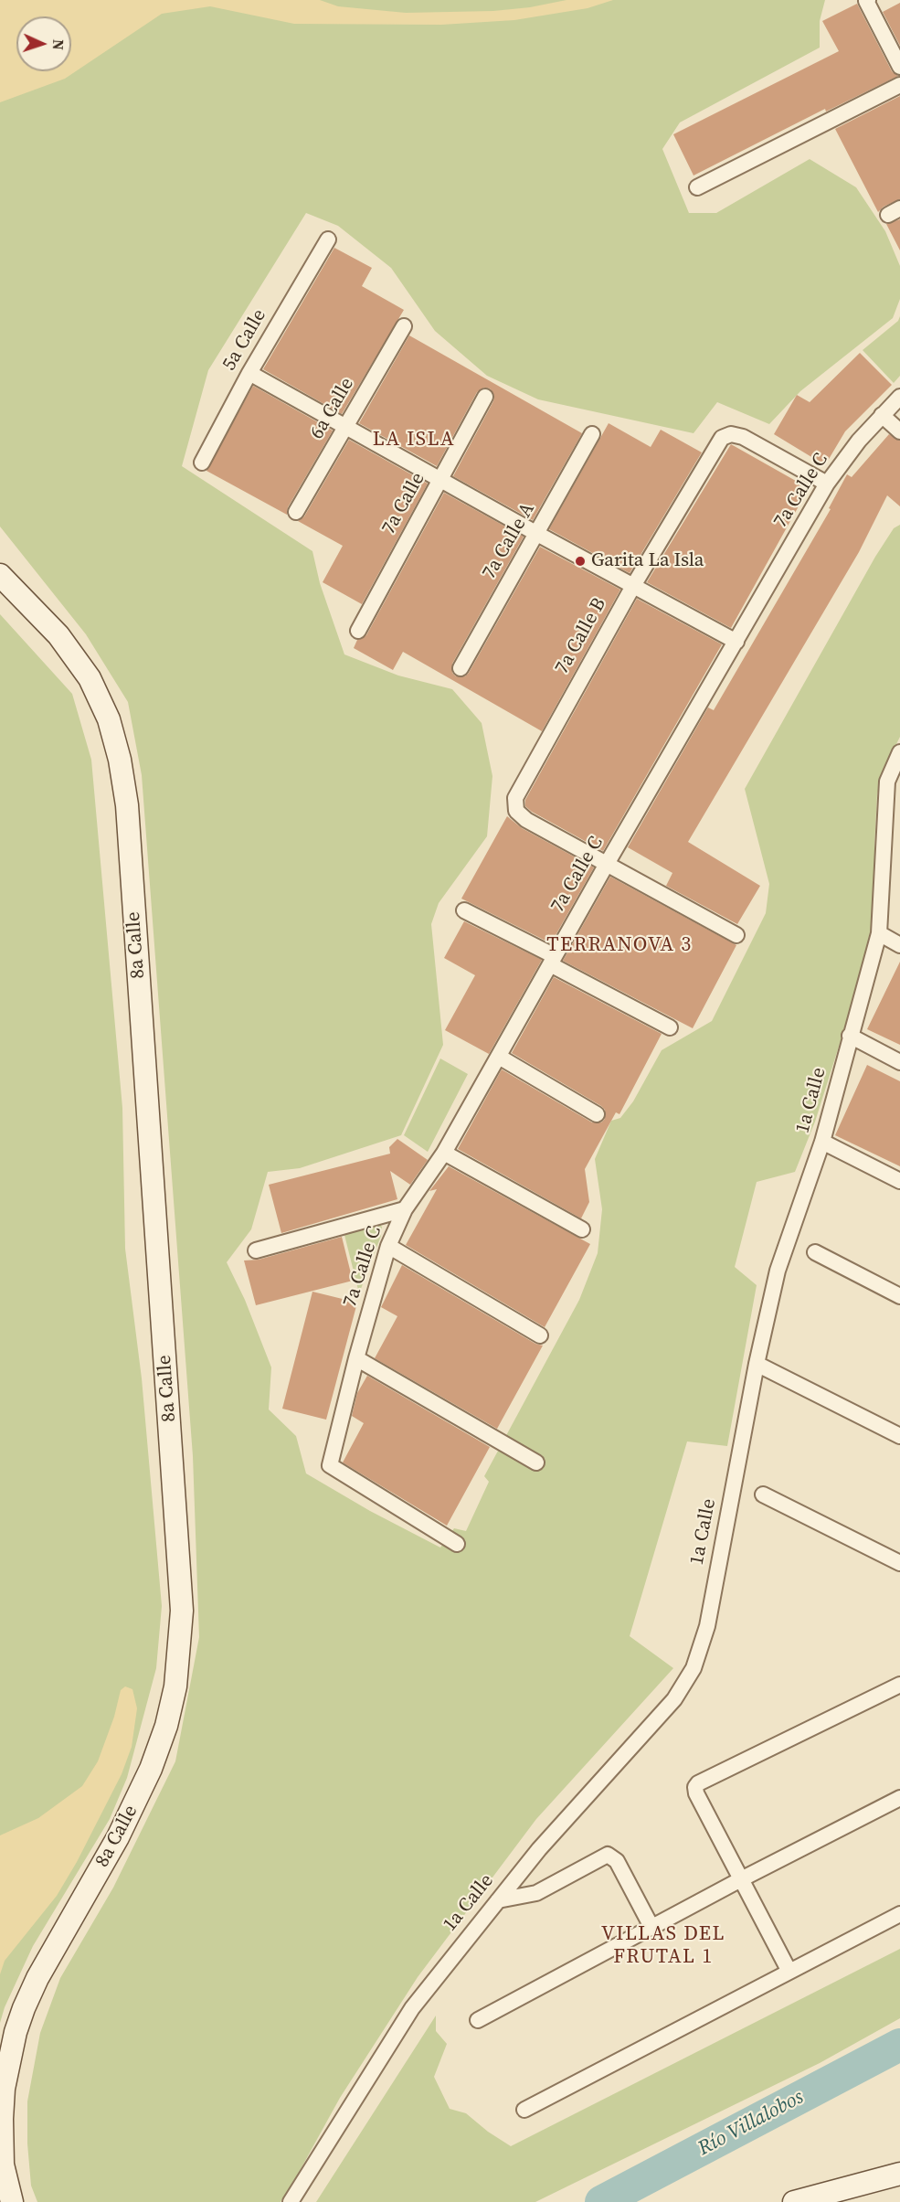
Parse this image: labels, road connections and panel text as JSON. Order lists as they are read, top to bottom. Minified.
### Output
{"streets":{"main road":["8a Calle"],"street":["5a Calle","6a Calle","7a Calle C","7a Calle","7a Calle A","7a Calle B","1a Calle"]},"crossings":[["7a Calle C","7a Calle B"]],"districts":["LA ISLA","TERRANOVA 3","VILLAS DEL FRUTAL 1"],"water":["Río Villalobos"],"places":["Garita La Isla"],"north":"right"}
